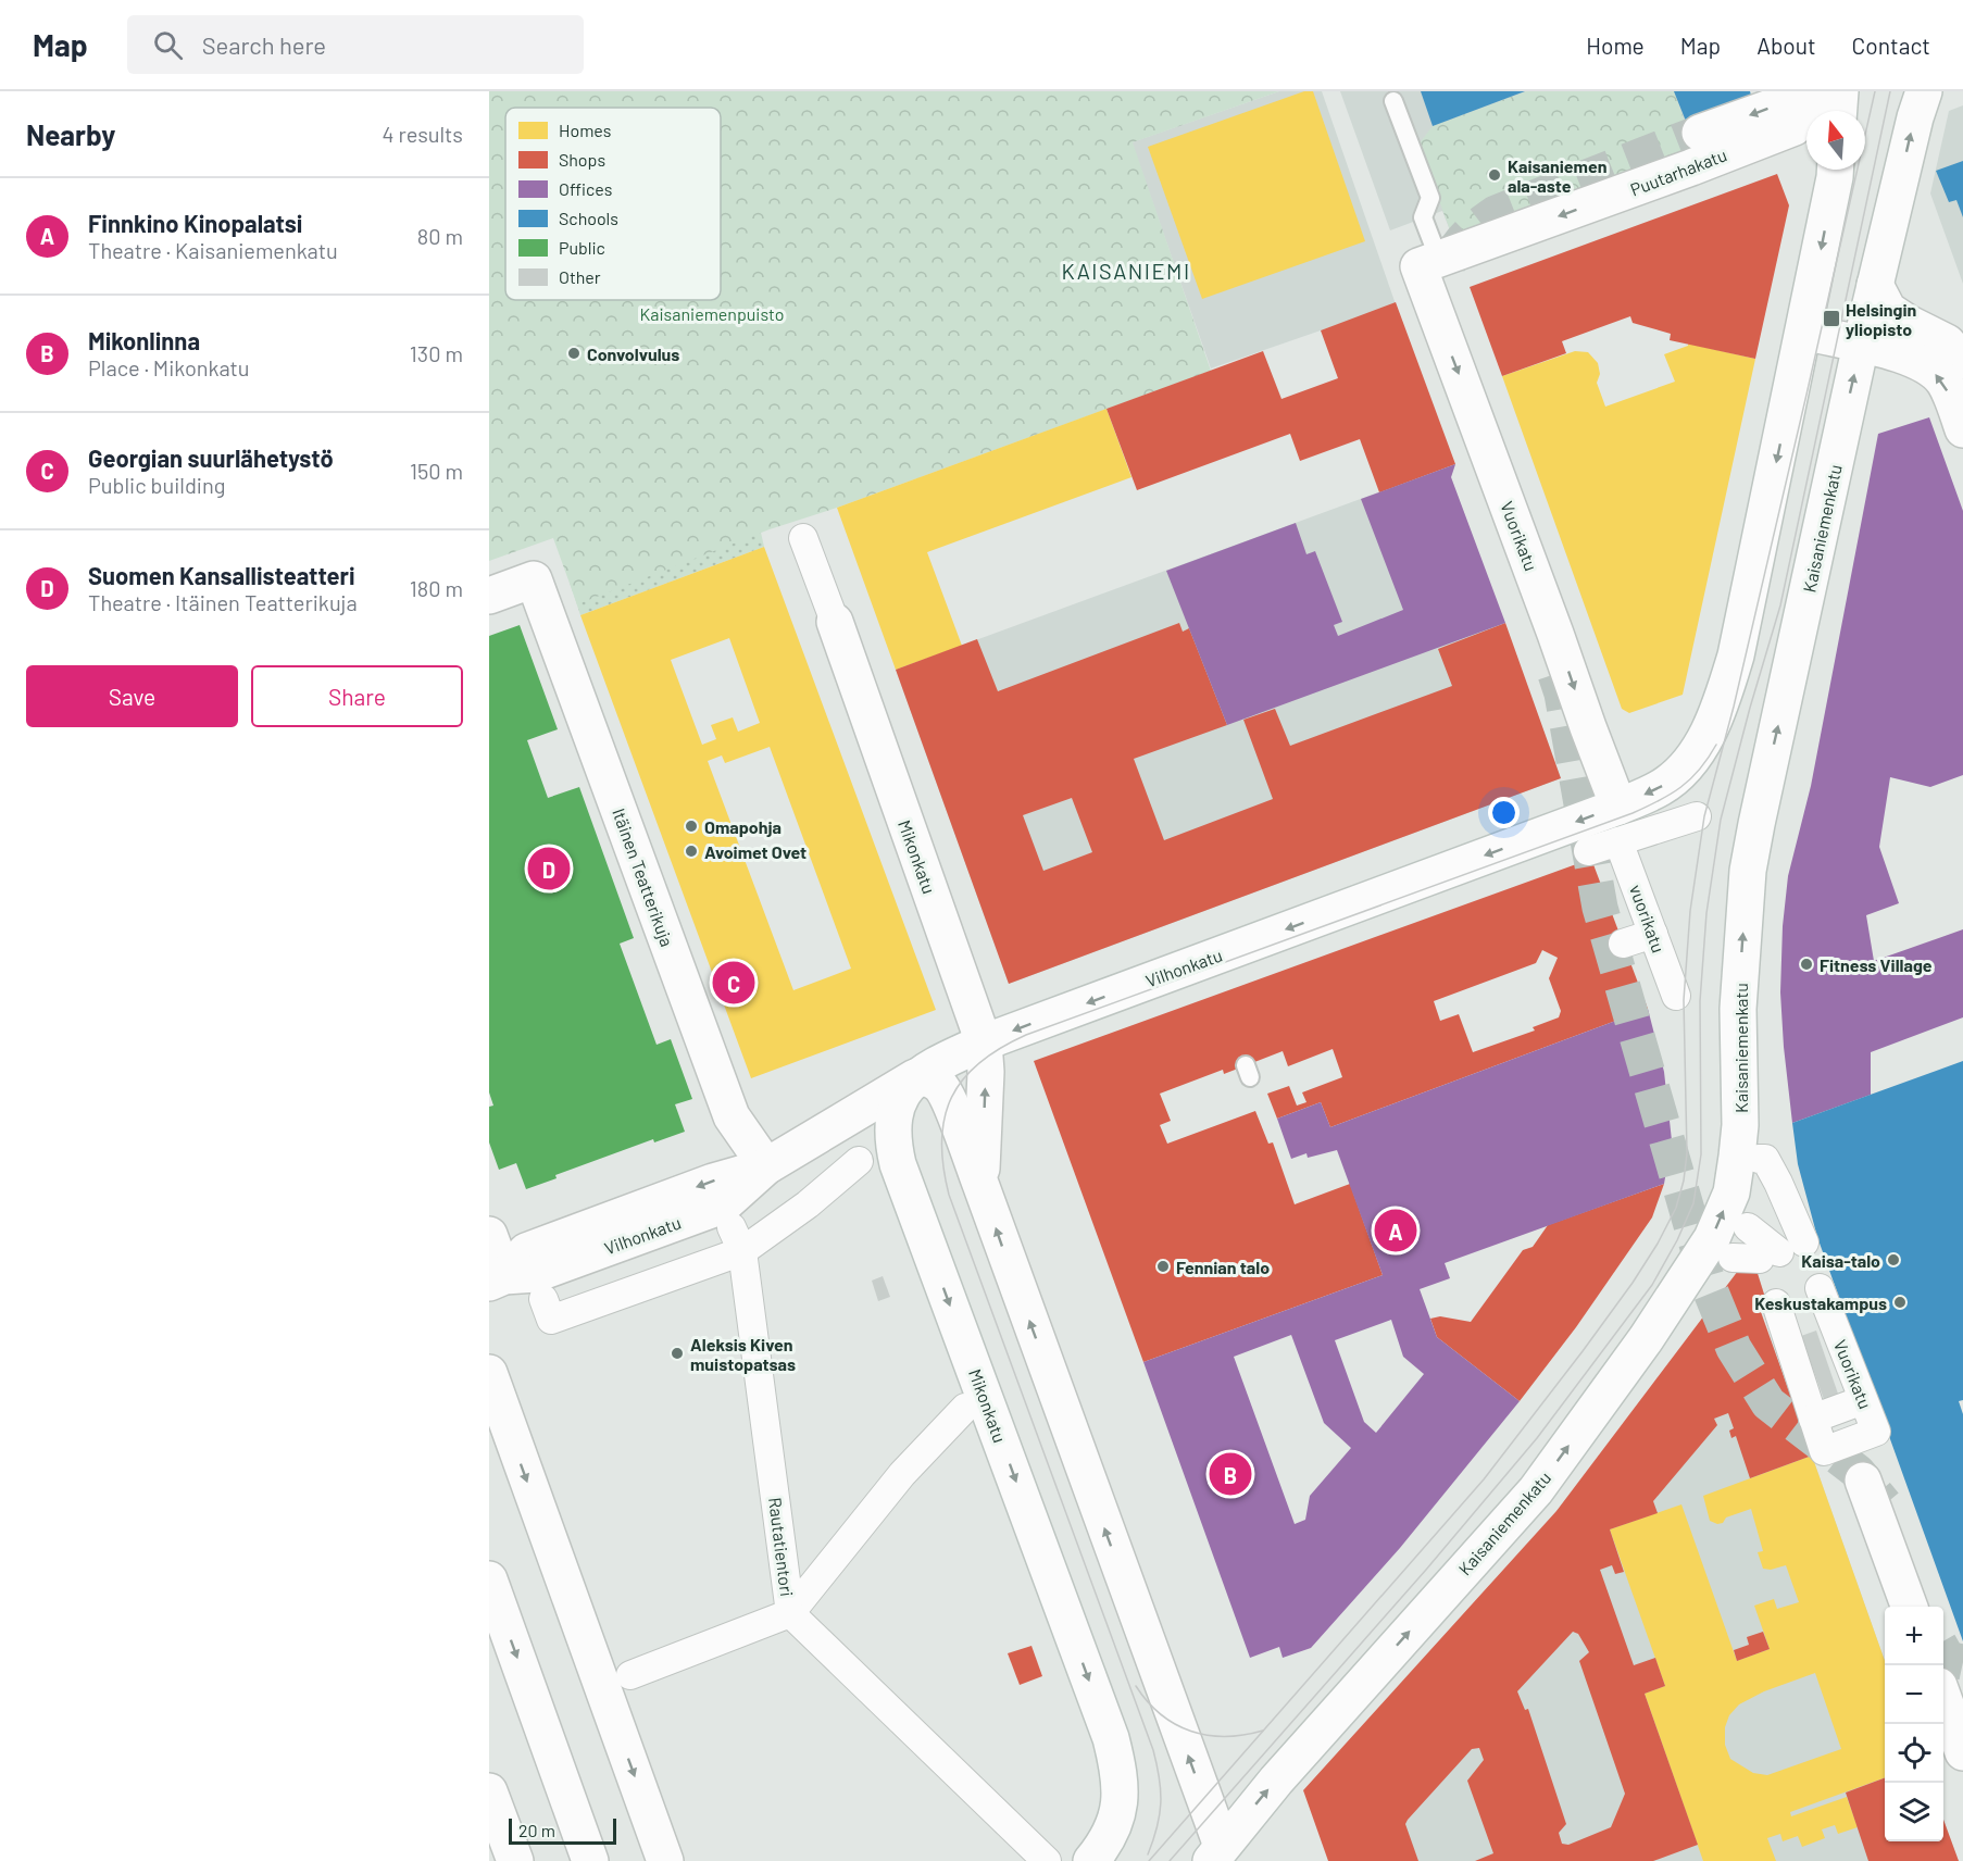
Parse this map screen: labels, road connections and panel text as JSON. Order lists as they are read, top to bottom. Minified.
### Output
{"streets":{"street":["Puutarhakatu","Kaisaniemenkatu","Vuorikatu","Mikonkatu","Itäinen Teatterikuja","vuorikatu","Vilhonkatu","Rautatientori"]},"crossings":[["Puutarhakatu","Vuorikatu"],["Kaisaniemenkatu","Mikonkatu"],["Vuorikatu","vuorikatu"],["Vuorikatu","Vilhonkatu"],["Mikonkatu","Vilhonkatu"],["Itäinen Teatterikuja","Vilhonkatu"],["vuorikatu","Vilhonkatu"]],"one_way":["Puutarhakatu","Vuorikatu"],"districts":["KAISANIEMI"],"parks":["Kaisaniemenpuisto"],"places":{"other":["Kaisaniemen ala-aste","Convolvulus","Omapohja","Avoimet Ovet","Fitness Village","Kaisa-talo","Fennian talo","Keskustakampus","Aleksis Kiven muistopatsas"],"transit":["Helsingin yliopisto"]},"legend":["Homes","Shops","Offices","Schools","Public","Other"],"scale_bar":"20 m","north":"top","page":{"header":"Map","search":"Search here","nav":["Home","Map","About","Contact"],"heading":["Nearby","4 results"],"list":[{"mark":"A","name":"Finnkino Kinopalatsi","note":"Theatre · Kaisaniemenkatu","value":"80 m"},{"mark":"B","name":"Mikonlinna","note":"Place · Mikonkatu","value":"130 m"},{"mark":"C","name":"Georgian suurlähetystö","note":"Public building","value":"150 m"},{"mark":"D","name":"Suomen Kansallisteatteri","note":"Theatre · Itäinen Teatterikuja","value":"180 m"}],"buttons":["Save","Share"],"pins":["D","C","A","B"],"map_buttons":["+","−"],"scale":"20 m"}}
